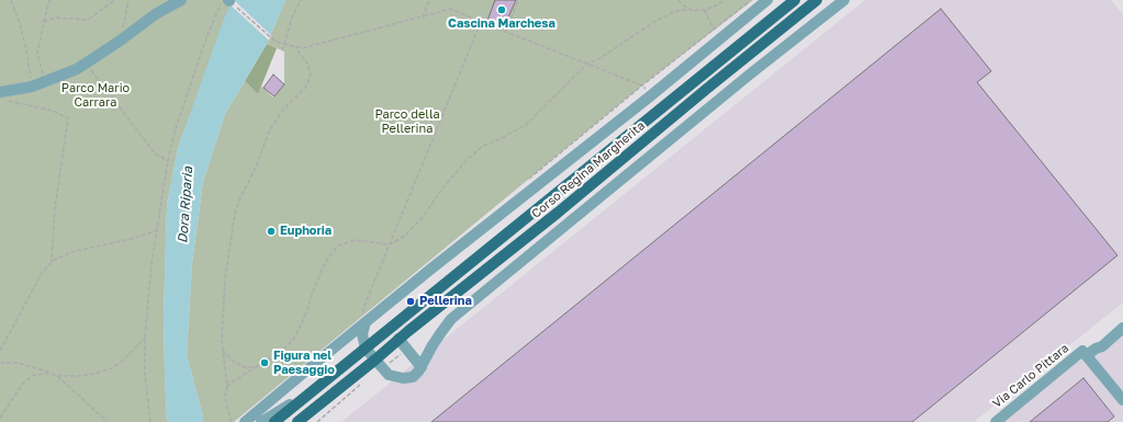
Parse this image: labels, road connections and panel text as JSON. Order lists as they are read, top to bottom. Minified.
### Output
{"streets":{"main road":["Corso Regina Margherita"],"street":["Via Carlo Pittara"]},"water":["Dora Riparia"],"parks":["Parco Mario Carrara","Parco della Pellerina"],"places":["Cascina Marchesa","Euphoria","Pellerina","Figura nel Paesaggio"]}
